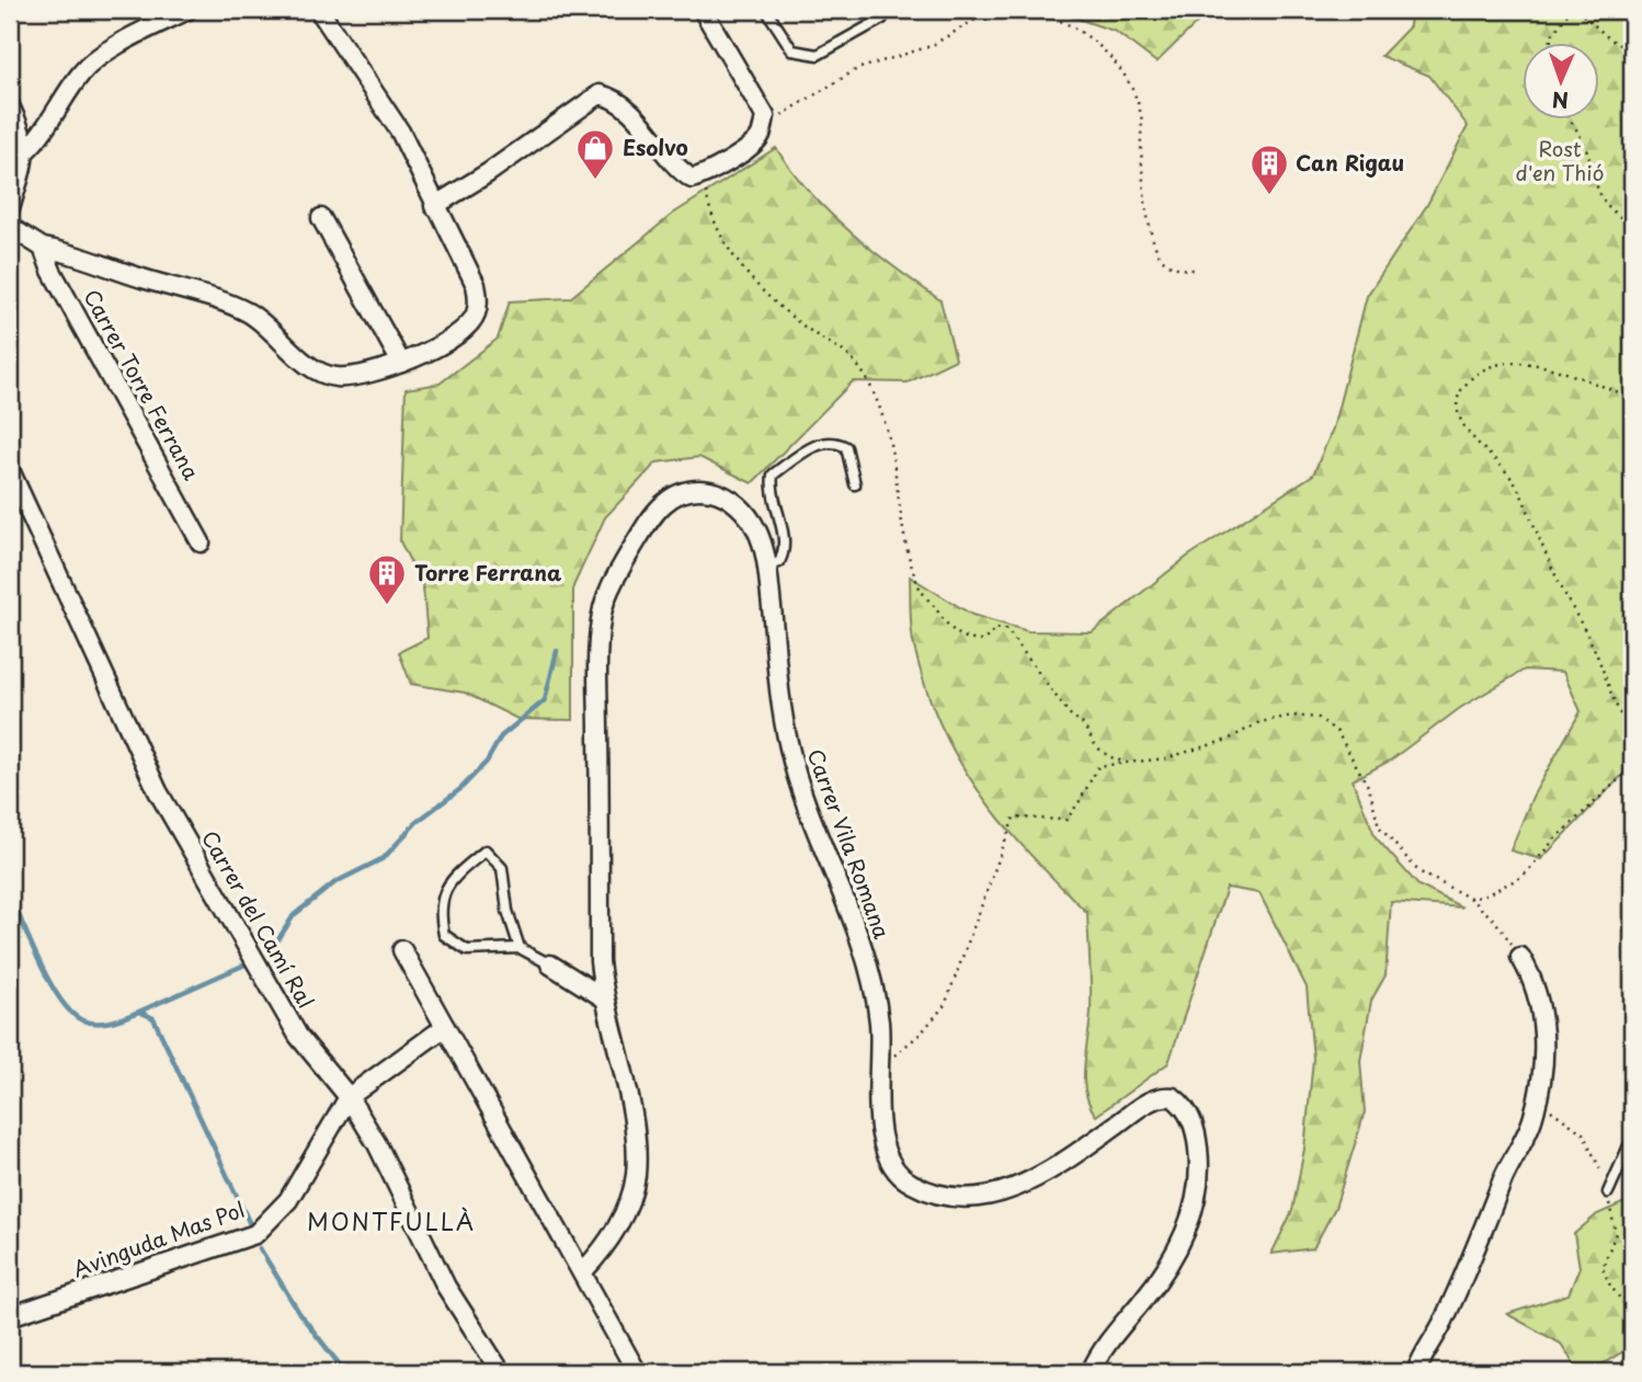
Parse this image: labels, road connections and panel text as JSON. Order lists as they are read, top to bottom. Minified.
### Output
{"streets":{"street":["Carrer Torre Ferrana","Carrer Vila Romana","Carrer del Camí Ral","Avinguda Mas Pol"]},"crossings":[["Carrer del Camí Ral","Avinguda Mas Pol"]],"districts":["MONTFULLÀ"],"parks":["Rost d'en Thió"],"places":{"shop":["Esolvo"],"building":["Can Rigau","Torre Ferrana"]},"north":"bottom"}
